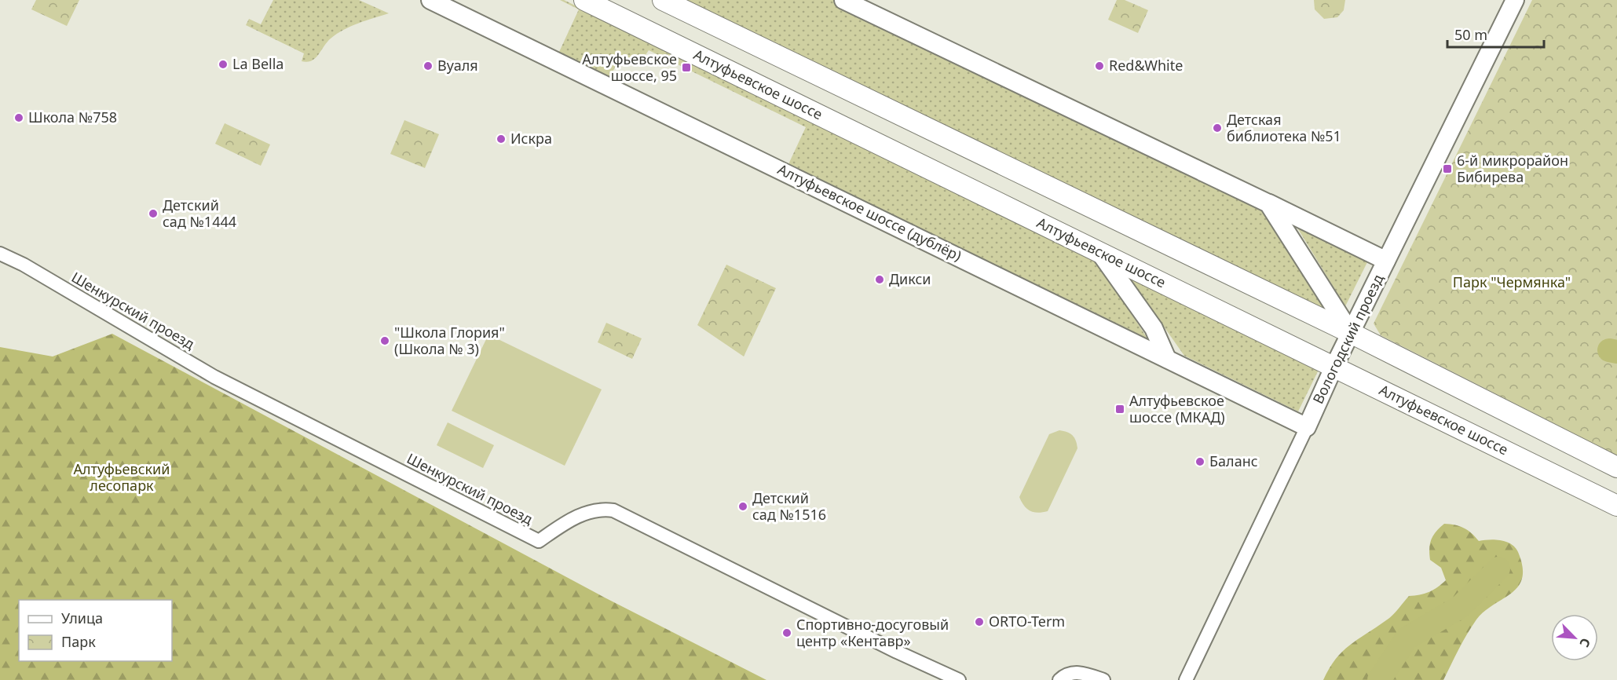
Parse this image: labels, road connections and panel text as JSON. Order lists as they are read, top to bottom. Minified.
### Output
{"streets":{"main road":["Алтуфьевское шоссе"],"street":["Алтуфьевское шоссе (дублёр)","Шенкурский проезд","Вологодский проезд"]},"crossings":[["Алтуфьевское шоссе","Вологодский проезд"],["Алтуфьевское шоссе (дублёр)","Вологодский проезд"]],"parks":["Парк \"Чермянка\"","Алтуфьевский лесопарк"],"places":{"other":["La Bella","Вуаля","Red&White","Школа №758","Детская библиотека №51","Искра","Детский сад №1444","Дикси","\"Школа Глория\" (Школа № 3)","Баланс","Детский сад №1516","ORTO-Term","Спортивно-досуговый центр «Кентавр»"],"transit":["Алтуфьевское шоссе, 95","6-й микрорайон Бибирева","Алтуфьевское шоссе (МКАД)"]},"legend":["Улица","Парк"],"scale_bar":"50 m","north":"bottom right"}
